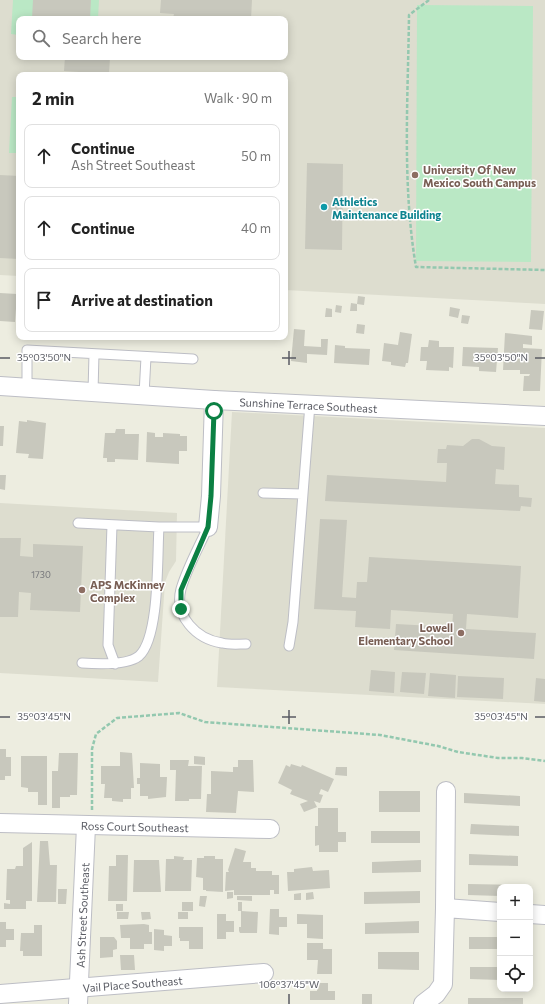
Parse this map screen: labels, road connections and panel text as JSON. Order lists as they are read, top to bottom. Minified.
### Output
{"streets":{"street":["Sunshine Terrace Southeast","Ross Court Southeast","Ash Street Southeast","Vail Place Southeast"]},"crossings":[["Ross Court Southeast","Ash Street Southeast"],["Ash Street Southeast","Vail Place Southeast"]],"places":["University Of New Mexico South Campus","Athletics Maintenance Building","APS McKinney Complex","Lowell Elementary School"],"house_numbers":["1730"],"page":{"search":"Search here","heading":["2 min","Walk · 90 m"],"list":[["Continue","Ash Street Southeast","50 m"],["Continue","40 m"],"Arrive at destination"],"map_buttons":["+","−"]},"coordinates":["35°03'50\"N","35°03'45\"N","106°37'45\"W"]}
